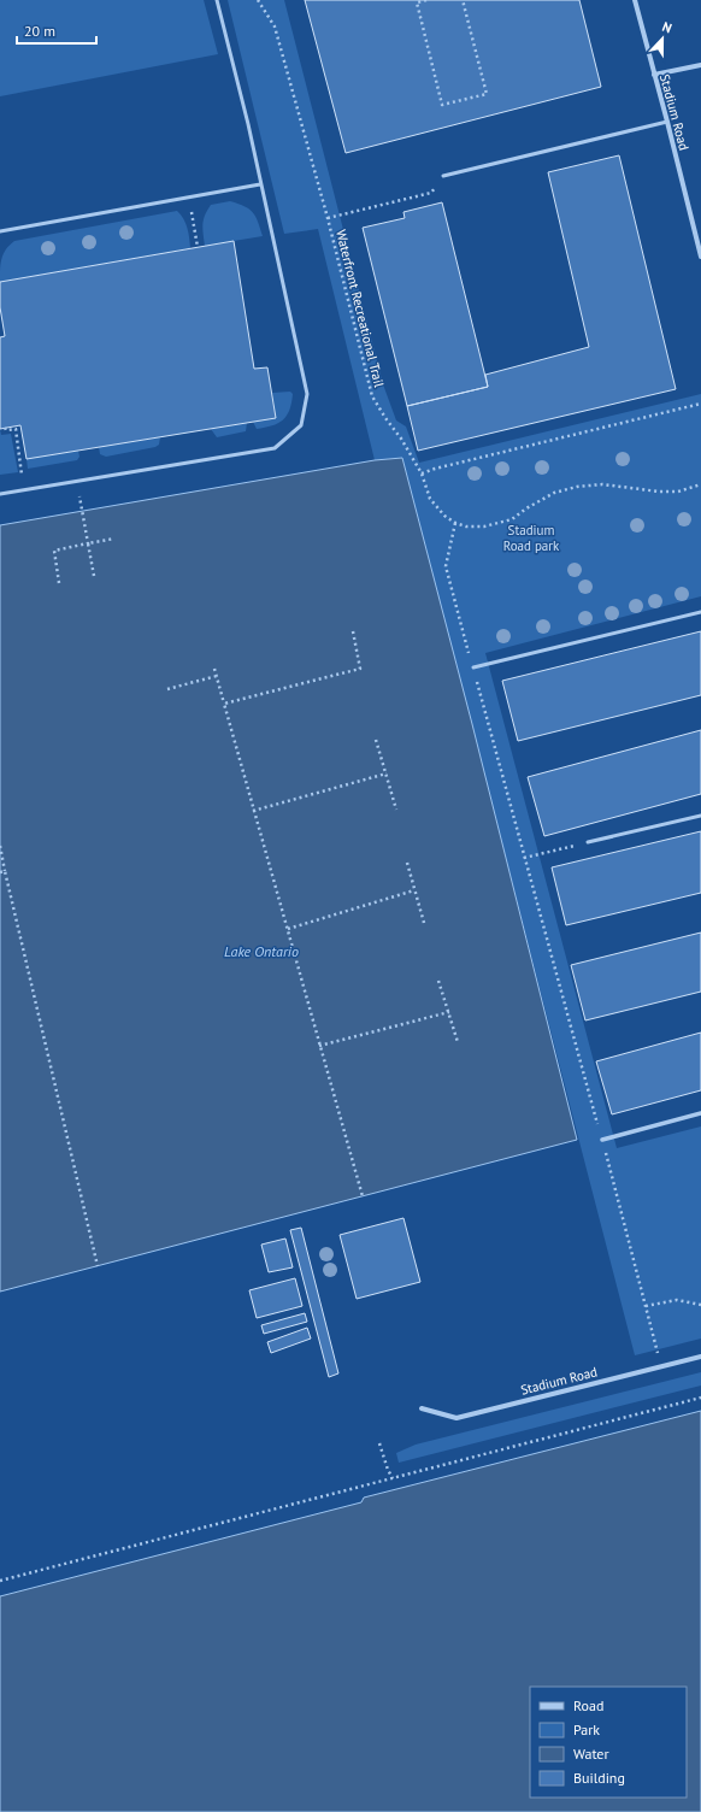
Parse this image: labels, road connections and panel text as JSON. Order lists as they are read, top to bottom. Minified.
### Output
{"streets":{"street":["Stadium Road"],"path":["Waterfront Recreational Trail"]},"water":["Lake Ontario"],"parks":["Stadium Road park"],"legend":["Road","Park","Water","Building"],"scale_bar":"20 m","north":"top"}
